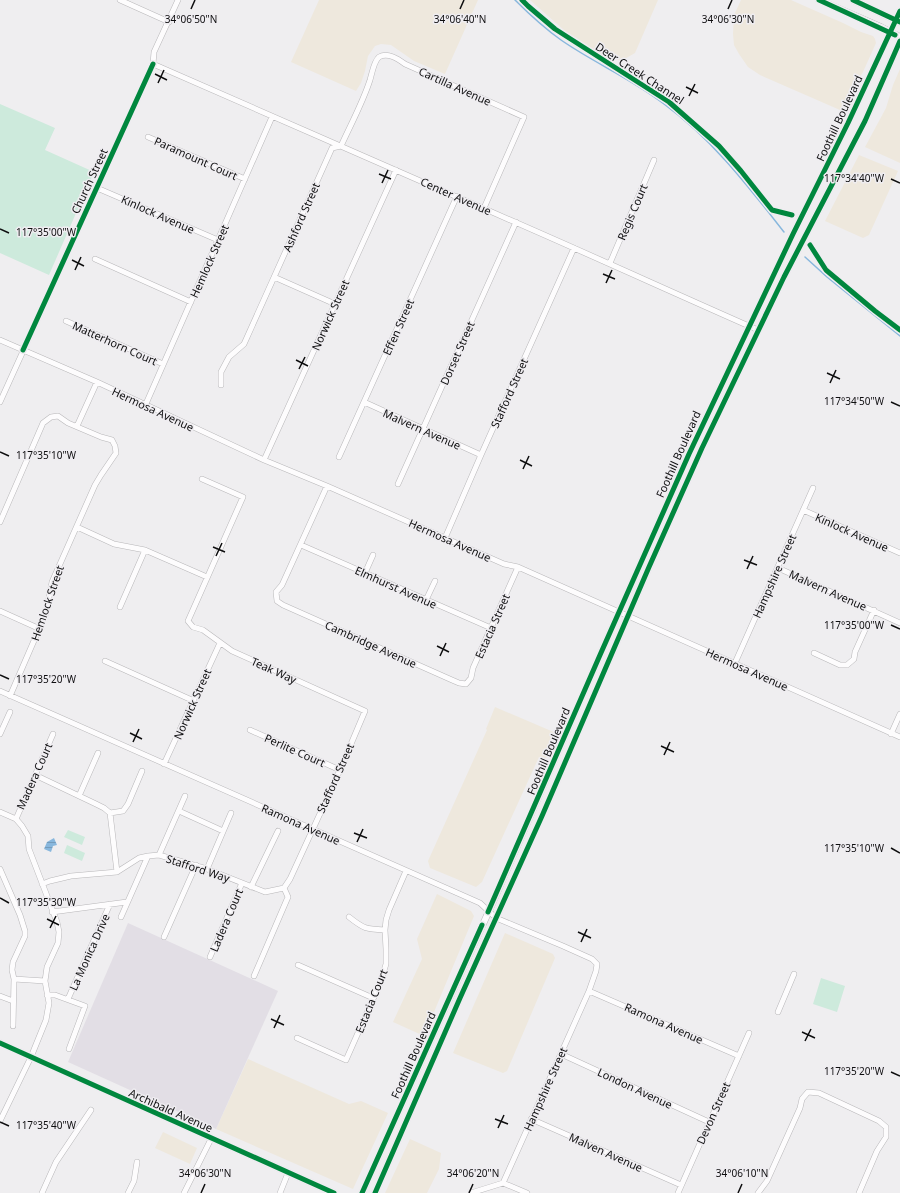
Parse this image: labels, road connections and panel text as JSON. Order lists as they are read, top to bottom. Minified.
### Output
{"streets":{"main road":["Foothill Boulevard","Archibald Avenue"],"street":["Cartilla Avenue","Paramount Court","Church Street","Center Avenue","Regis Court","Kinlock Avenue","Ashford Street","Hemlock Street","Norwick Street","Effen Street","Matterhorn Court","Dorset Street","Stafford Street","Hermosa Avenue","Malvern Avenue","Hampshire Street","Elmhurst Avenue","Estacia Street","Cambridge Avenue","Teak Way","Perlite Court","Madera Court","Ramona Avenue","Stafford Way","Ladera Court","La Monica Drive","Estacia Court","London Avenue","Devon Street","Malven Avenue"],"cycle path":["Deer Creek Channel"]},"crossings":[["Cartilla Avenue","Center Avenue"],["Cartilla Avenue","Ashford Street"],["Foothill Boulevard","Center Avenue"],["Foothill Boulevard","Hermosa Avenue"],["Foothill Boulevard","Ramona Avenue"],["Paramount Court","Hemlock Street"],["Church Street","Center Avenue"],["Church Street","Kinlock Avenue"],["Church Street","Hermosa Avenue"],["Center Avenue","Regis Court"],["Center Avenue","Ashford Street"],["Center Avenue","Hemlock Street"],["Center Avenue","Norwick Street"],["Center Avenue","Effen Street"],["Center Avenue","Dorset Street"],["Center Avenue","Stafford Street"],["Kinlock Avenue","Hemlock Street"],["Kinlock Avenue","Hampshire Street"],["Hemlock Street","Matterhorn Court"],["Hemlock Street","Hermosa Avenue"],["Hemlock Street","Ramona Avenue"],["Norwick Street","Hermosa Avenue"],["Norwick Street","Teak Way"],["Norwick Street","Ramona Avenue"],["Effen Street","Malvern Avenue"],["Dorset Street","Malvern Avenue"],["Stafford Street","Hermosa Avenue"],["Stafford Street","Malvern Avenue"],["Stafford Street","Teak Way"],["Stafford Street","Perlite Court"],["Stafford Street","Ramona Avenue"],["Stafford Street","Stafford Way"],["Hermosa Avenue","Hampshire Street"],["Hermosa Avenue","Estacia Street"],["Malvern Avenue","Hampshire Street"],["Hampshire Street","Ramona Avenue"],["Hampshire Street","London Avenue"],["Hampshire Street","Malven Avenue"],["Elmhurst Avenue","Estacia Street"],["Elmhurst Avenue","Cambridge Avenue"],["Estacia Street","Cambridge Avenue"],["Ramona Avenue","Estacia Court"],["Ramona Avenue","Devon Street"],["Stafford Way","Ladera Court"],["London Avenue","Devon Street"],["Devon Street","Malven Avenue"]],"coordinates":["34°06'50\"N","34°06'40\"N","34°06'30\"N","117°34'40\"W","117°35'00\"W","117°34'50\"W","117°35'10\"W","117°35'20\"W","117°35'30\"W","117°35'40\"W","34°06'20\"N","34°06'10\"N"]}
